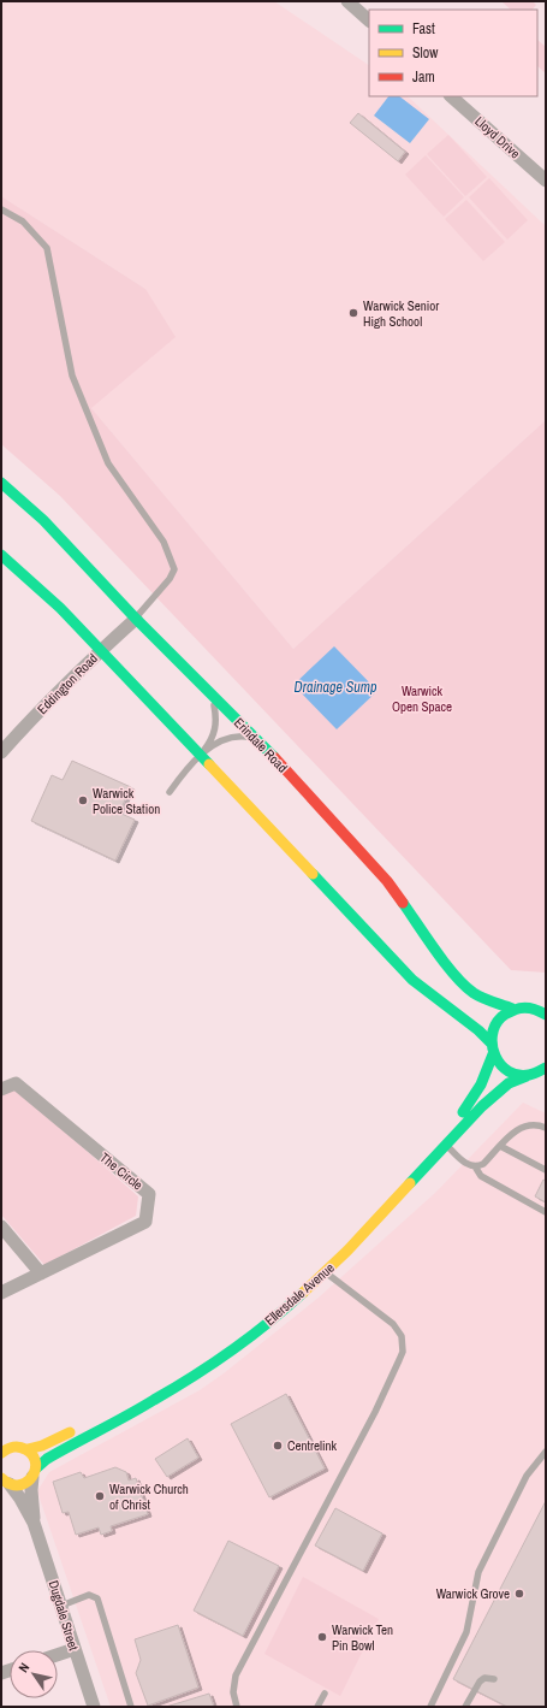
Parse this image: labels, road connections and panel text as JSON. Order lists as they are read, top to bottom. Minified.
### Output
{"streets":{"main road":["Erindale Road","Ellersdale Avenue"],"street":["Lloyd Drive","Eddington Road","The Circle","Dugdale Street"]},"crossings":[["Eddington Road","Erindale Road"],["Ellersdale Avenue","Dugdale Street"]],"water":["Drainage Sump"],"parks":["Warwick Open Space"],"places":["Warwick Senior High School","Warwick Police Station","Centrelink","Warwick Church of Christ","Warwick Grove","Warwick Ten Pin Bowl"],"legend":["Fast","Slow","Jam"],"north":"top left"}
